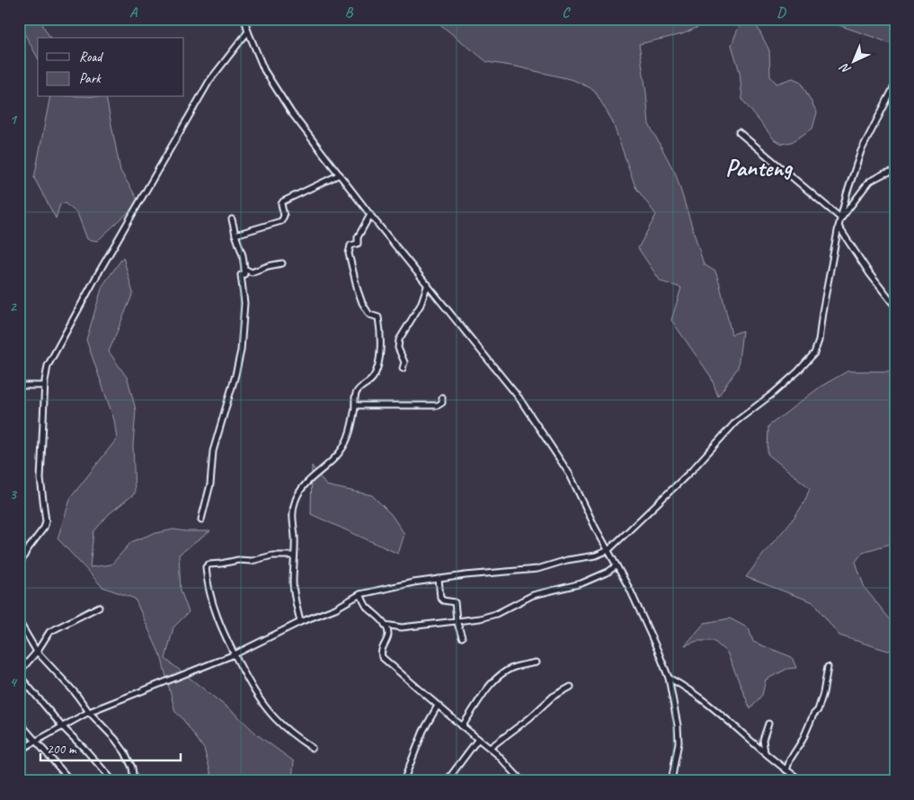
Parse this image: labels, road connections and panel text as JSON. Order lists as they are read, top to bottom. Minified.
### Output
{"districts":["Panteng"],"legend":["Road","Park"],"scale_bar":"200 m","north":"bottom left","grid":{"columns":["A","B","C","D"],"rows":["1","2","3","4"]}}
